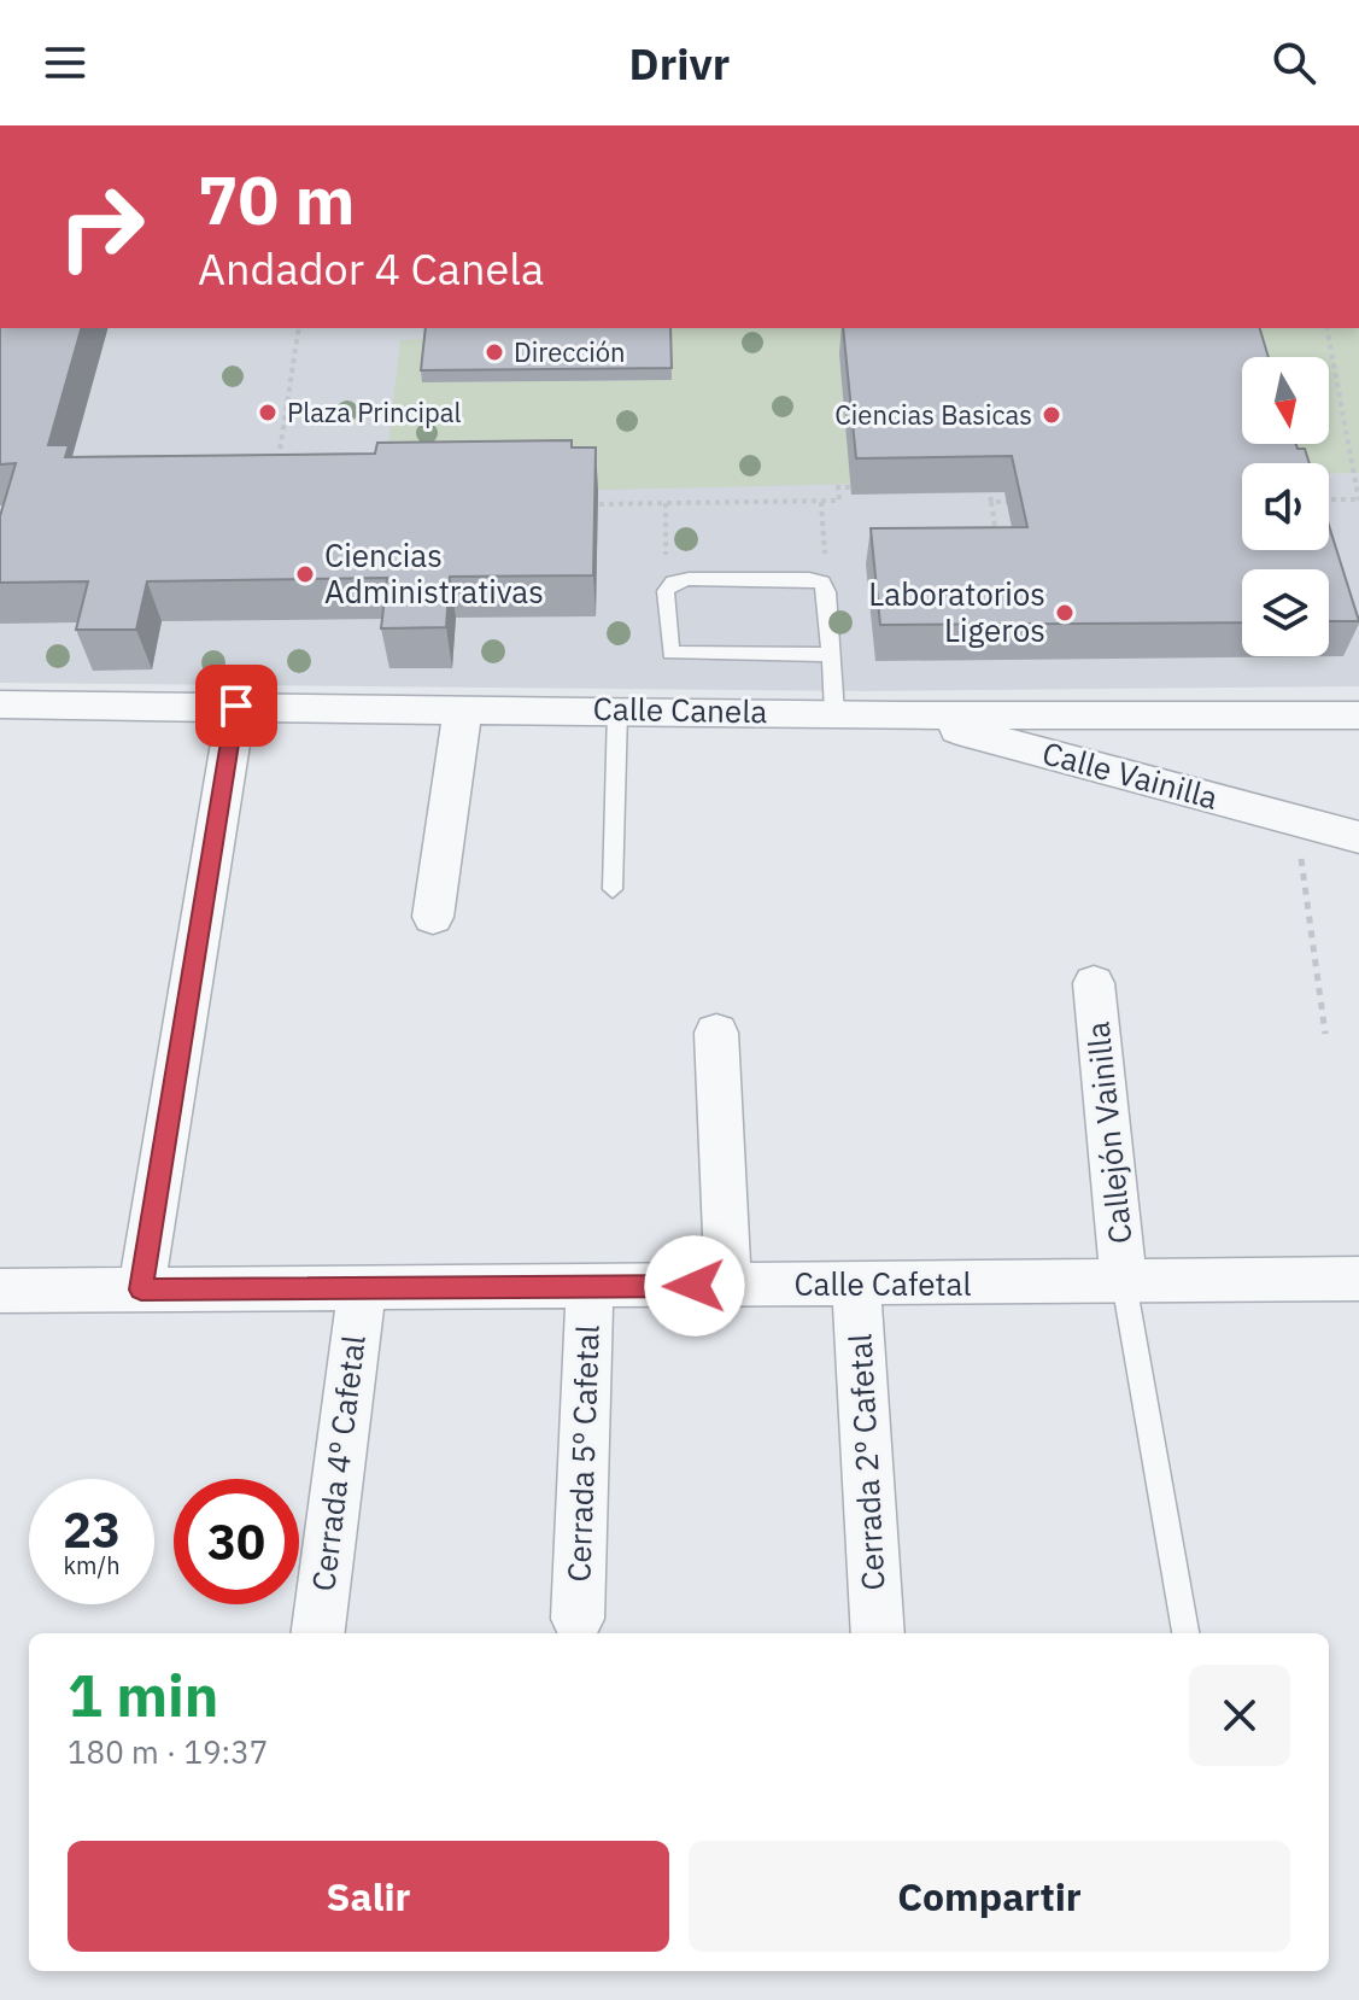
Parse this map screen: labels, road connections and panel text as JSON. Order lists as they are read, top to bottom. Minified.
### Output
{"streets":{"street":["Calle Canela","Calle Vainilla","Callejón Vainilla","Calle Cafetal","Cerrada 5º Cafetal","Cerrada 2º Cafetal","Cerrada 4º Cafetal"]},"crossings":[["Calle Canela","Calle Vainilla"],["Callejón Vainilla","Calle Cafetal"],["Calle Cafetal","Cerrada 5º Cafetal"],["Calle Cafetal","Cerrada 2º Cafetal"],["Calle Cafetal","Cerrada 4º Cafetal"]],"places":["Dirección","Plaza Principal","Ciencias Basicas","Ciencias Administrativas","Laboratorios Ligeros"],"north":"bottom","page":{"header":"Drivr","turn":["70 m","Andador 4 Canela"],"speed":"23 km/h","limit":"30","heading":["1 min","180 m · 19:37"],"buttons":["Salir","Compartir"]}}
